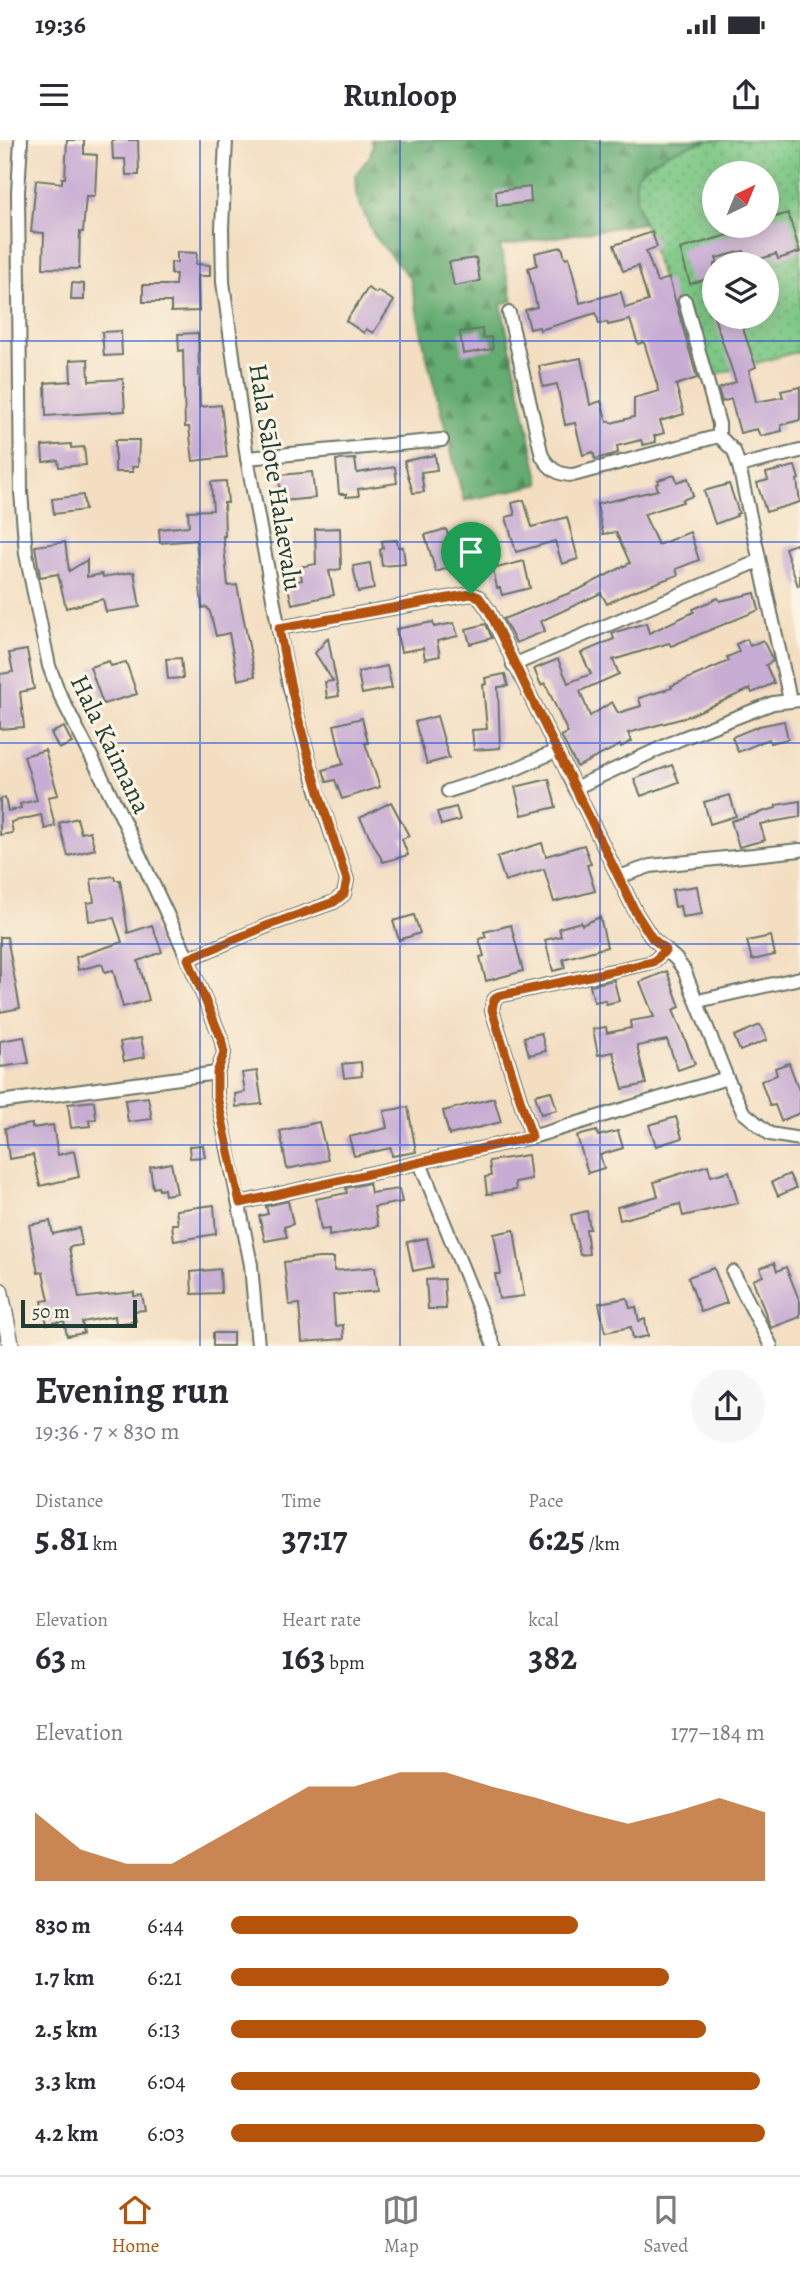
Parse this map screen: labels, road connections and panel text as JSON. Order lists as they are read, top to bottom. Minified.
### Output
{"streets":{"street":["Hala Sālote Halaevalu","Hala Kaimana"]},"crossings":[["Hala Sālote Halaevalu","Hala Kaimana"]],"scale_bar":"50 m","north":"top right","page":{"status":"19:36","header":"Runloop","scale":"50 m","heading":["Evening run","19:36 · 7 × 830 m"],"stats":[["Distance","5.81 km"],["Time","37:17"],["Pace","6:25 /km"],["Elevation","63 m"],["Heart rate","163 bpm"],["kcal","382"]],"chart":["Elevation","177–184 m"],"list":[{"name":"830 m","note":"6:44"},{"name":"1.7 km","note":"6:21"},{"name":"2.5 km","note":"6:13"},{"name":"3.3 km","note":"6:04"},{"name":"4.2 km","note":"6:03"}],"tabs":["Home","Map","Saved"]}}
